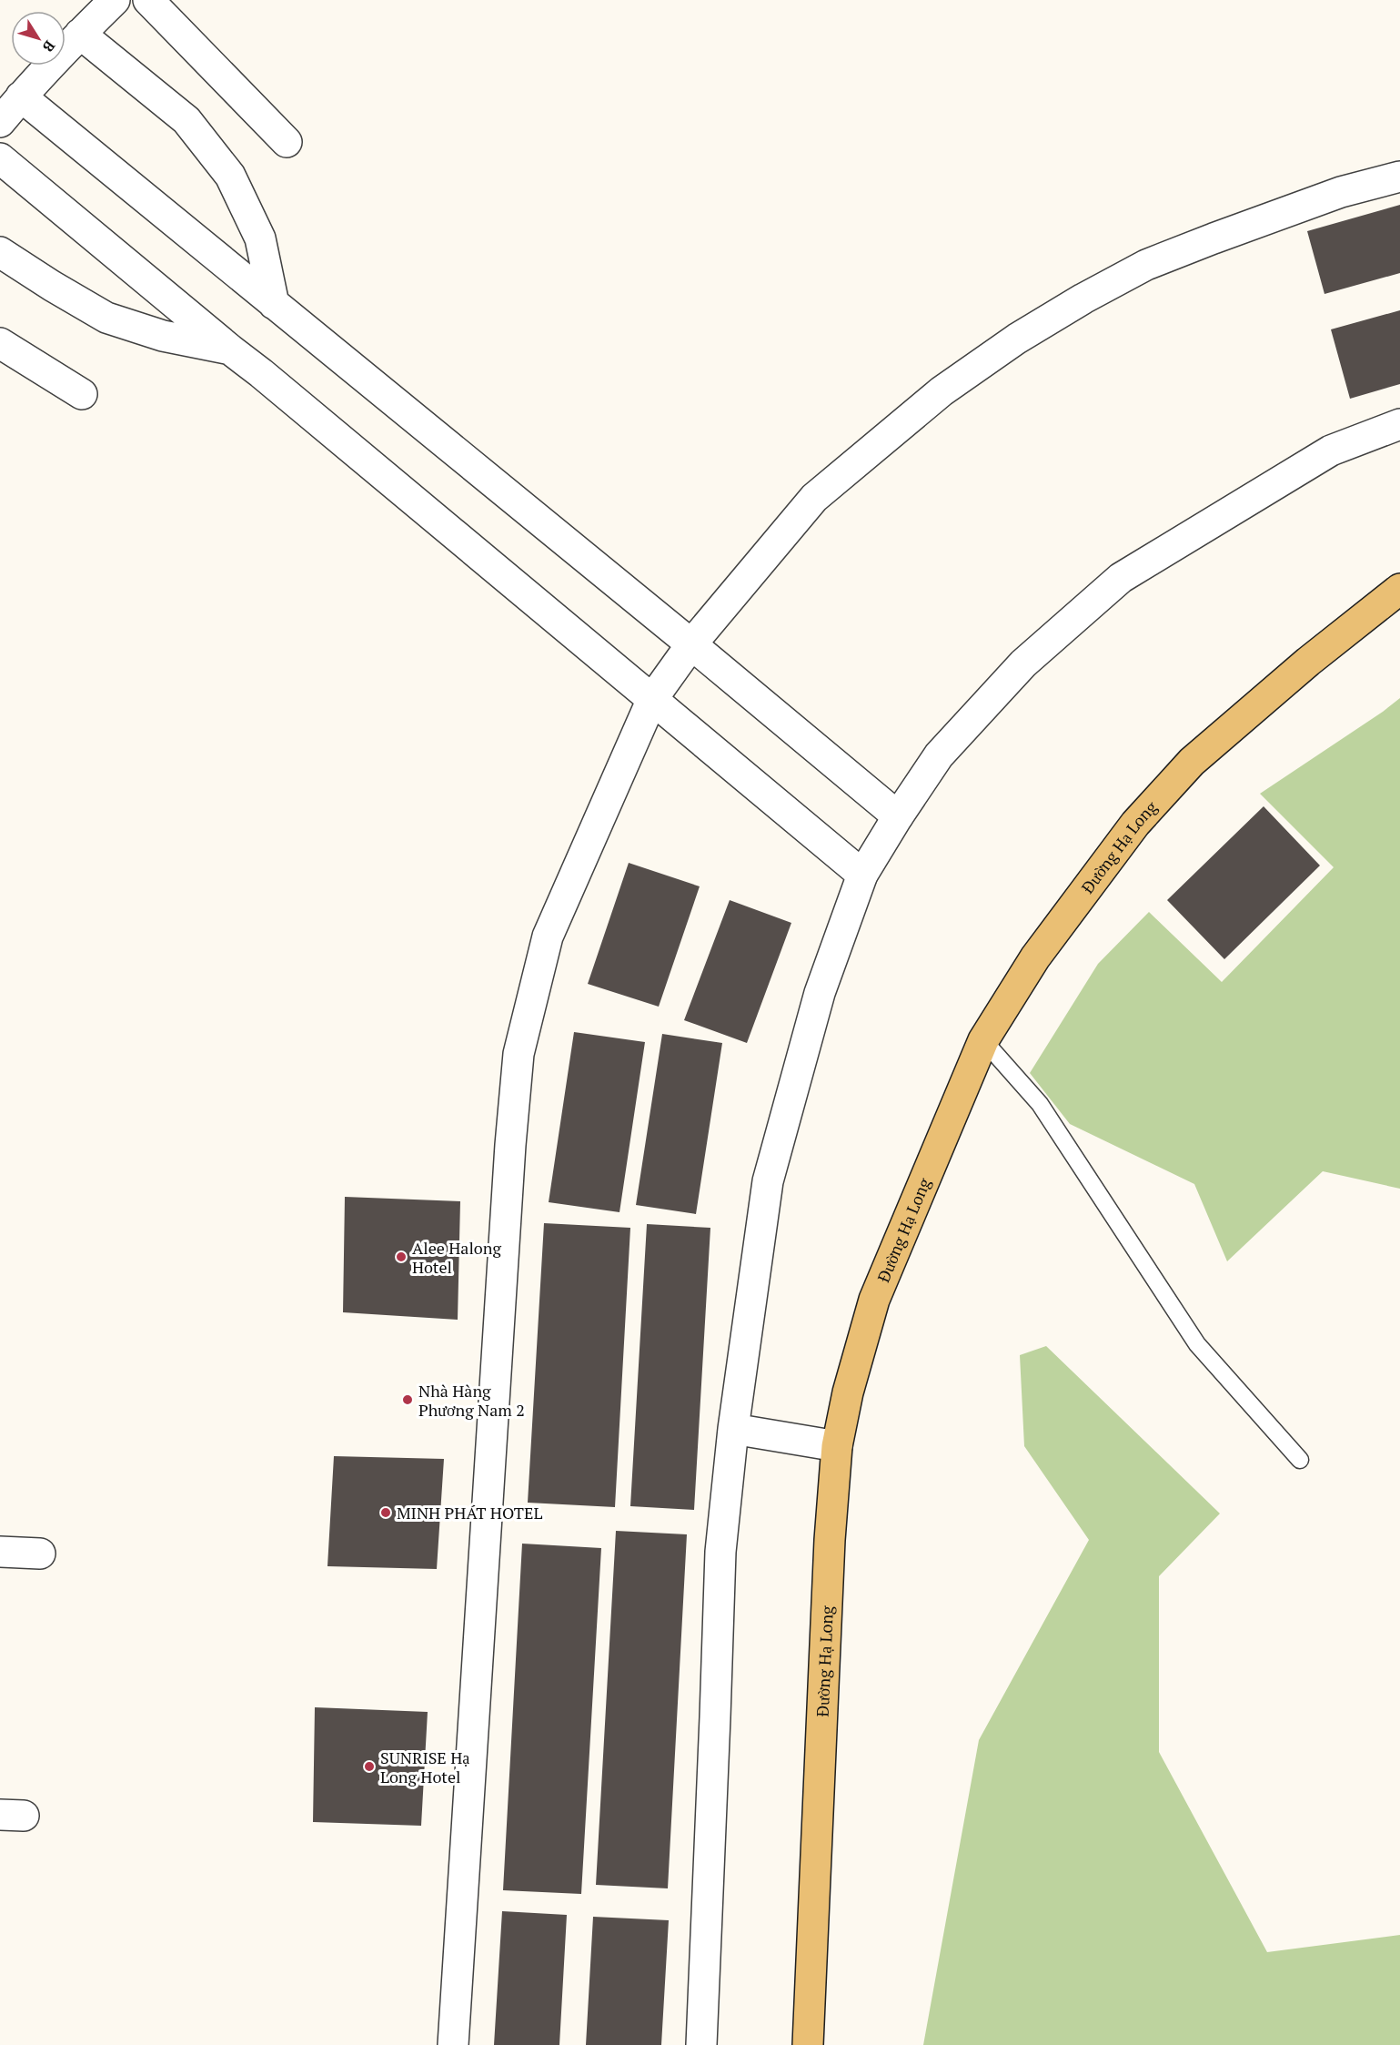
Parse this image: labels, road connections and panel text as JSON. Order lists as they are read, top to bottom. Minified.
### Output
{"streets":{"main road":["Đường Hạ Long"]},"places":["Alee Halong Hotel","Nhà Hàng Phương Nam 2","MINH PHÁT HOTEL","SUNRISE Hạ Long Hotel"],"north":"bottom right"}
